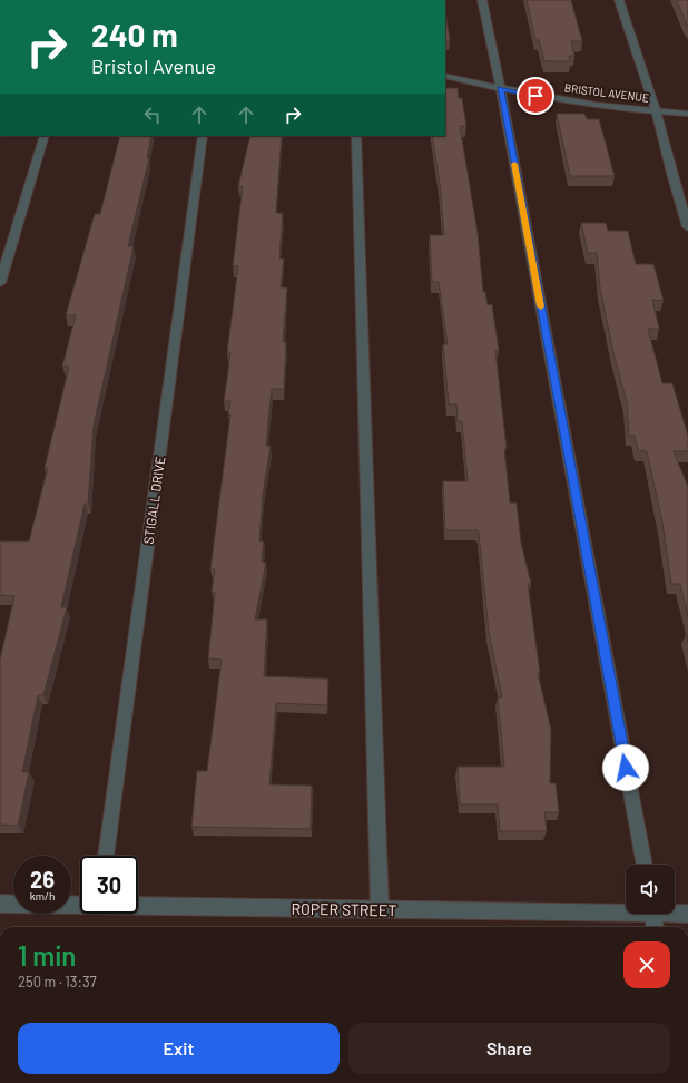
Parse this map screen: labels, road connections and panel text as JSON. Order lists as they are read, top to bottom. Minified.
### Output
{"streets":{"street":["BRISTOL AVENUE","STIGALL DRIVE","ROPER STREET"]},"page":{"turn":["240 m","Bristol Avenue"],"speed":"26 km/h","limit":"30","heading":["1 min","250 m · 13:37"],"buttons":["Exit","Share"]}}
